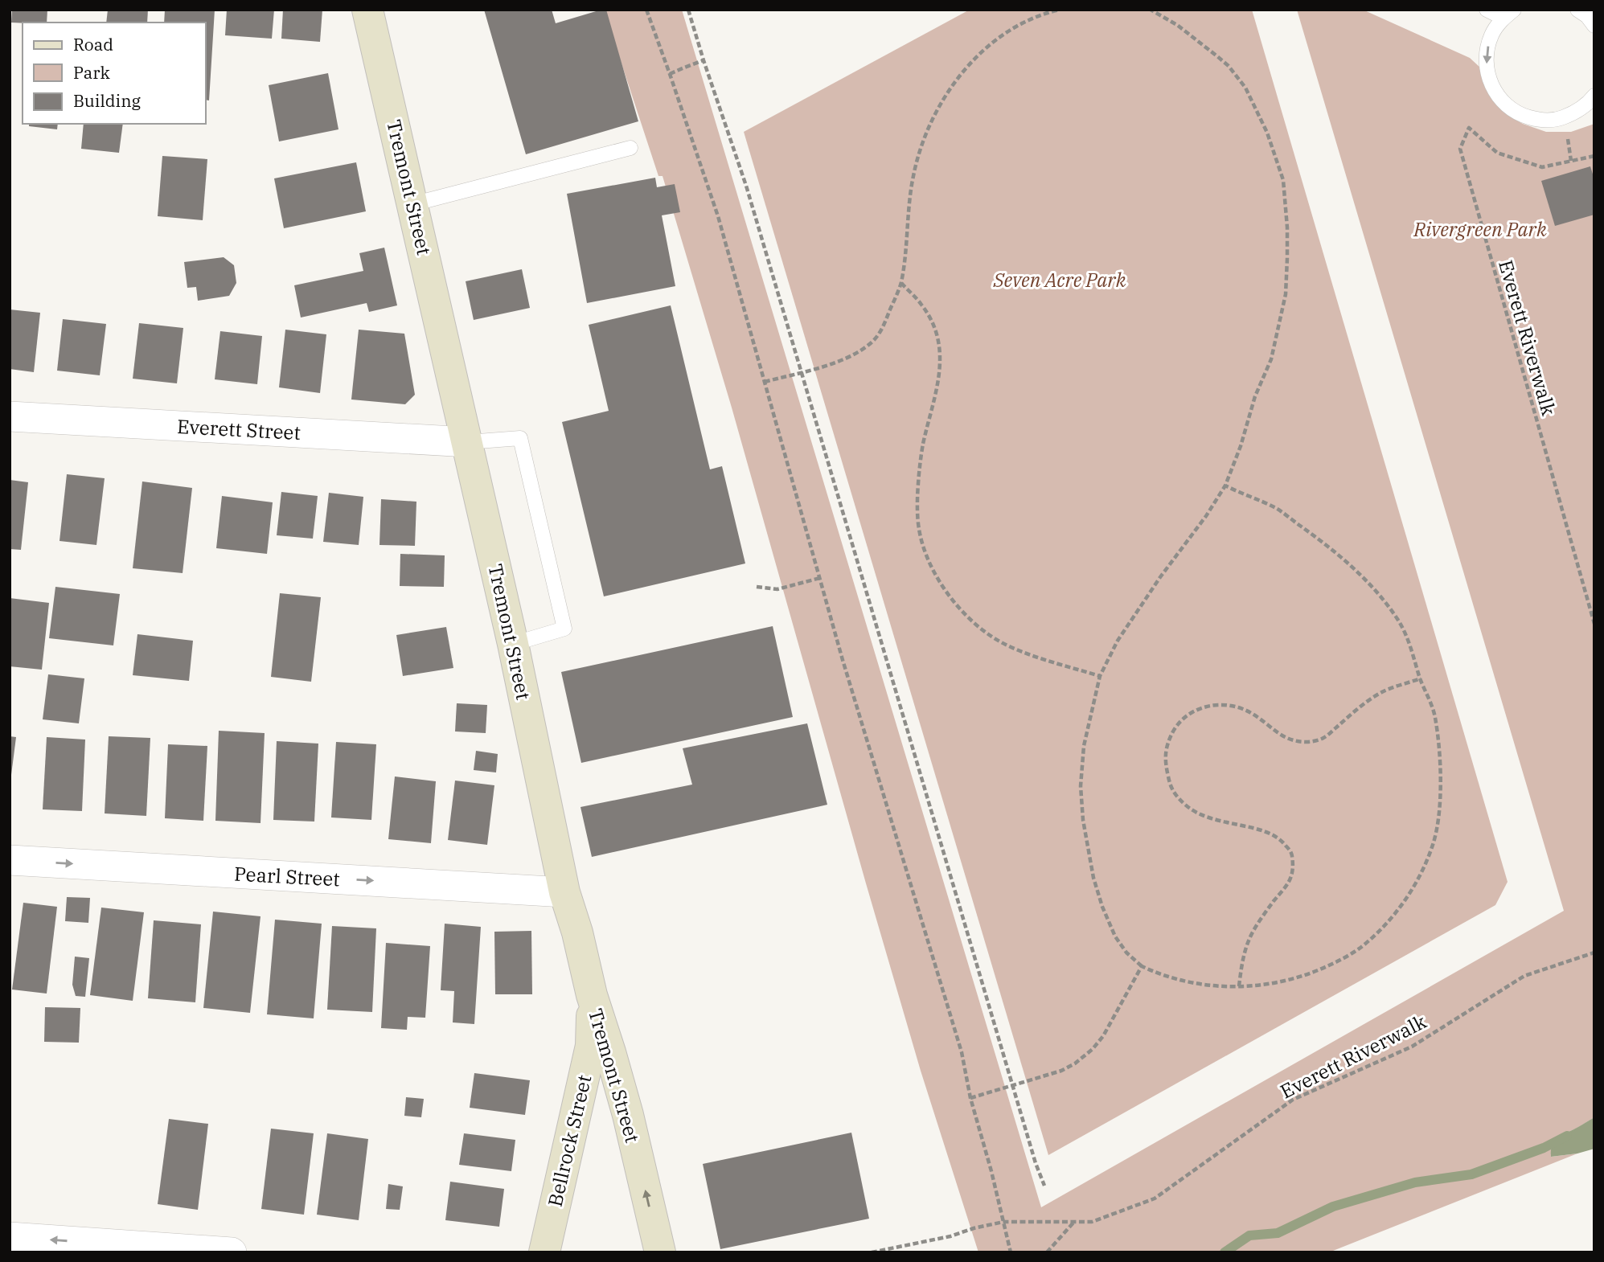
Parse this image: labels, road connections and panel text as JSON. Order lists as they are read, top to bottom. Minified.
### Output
{"streets":{"street":["Tremont Street","Everett Street","Pearl Street","Bellrock Street"],"path":["Everett Riverwalk"]},"crossings":[["Tremont Street","Everett Street"],["Tremont Street","Pearl Street"],["Tremont Street","Bellrock Street"]],"one_way":["Pearl Street"],"parks":["Rivergreen Park","Seven Acre Park"],"legend":["Road","Park","Building"]}
